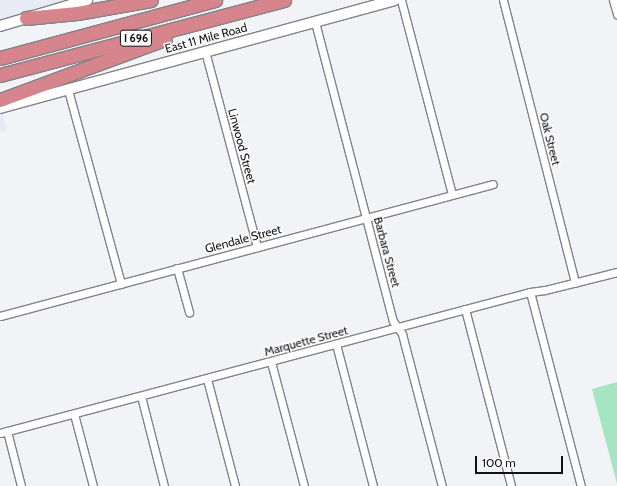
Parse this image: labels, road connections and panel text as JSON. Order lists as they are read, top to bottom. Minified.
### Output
{"streets":{"highway":["I 696"],"main road":["East 11 Mile Road"],"street":["Oak Street","Linwood Street","Glendale Street","Barbara Street","Marquette Street"]},"crossings":[["East 11 Mile Road","Linwood Street"],["East 11 Mile Road","Barbara Street"],["Oak Street","Marquette Street"],["Linwood Street","Glendale Street"],["Glendale Street","Barbara Street"],["Barbara Street","Marquette Street"]],"scale_bar":"100 m"}
